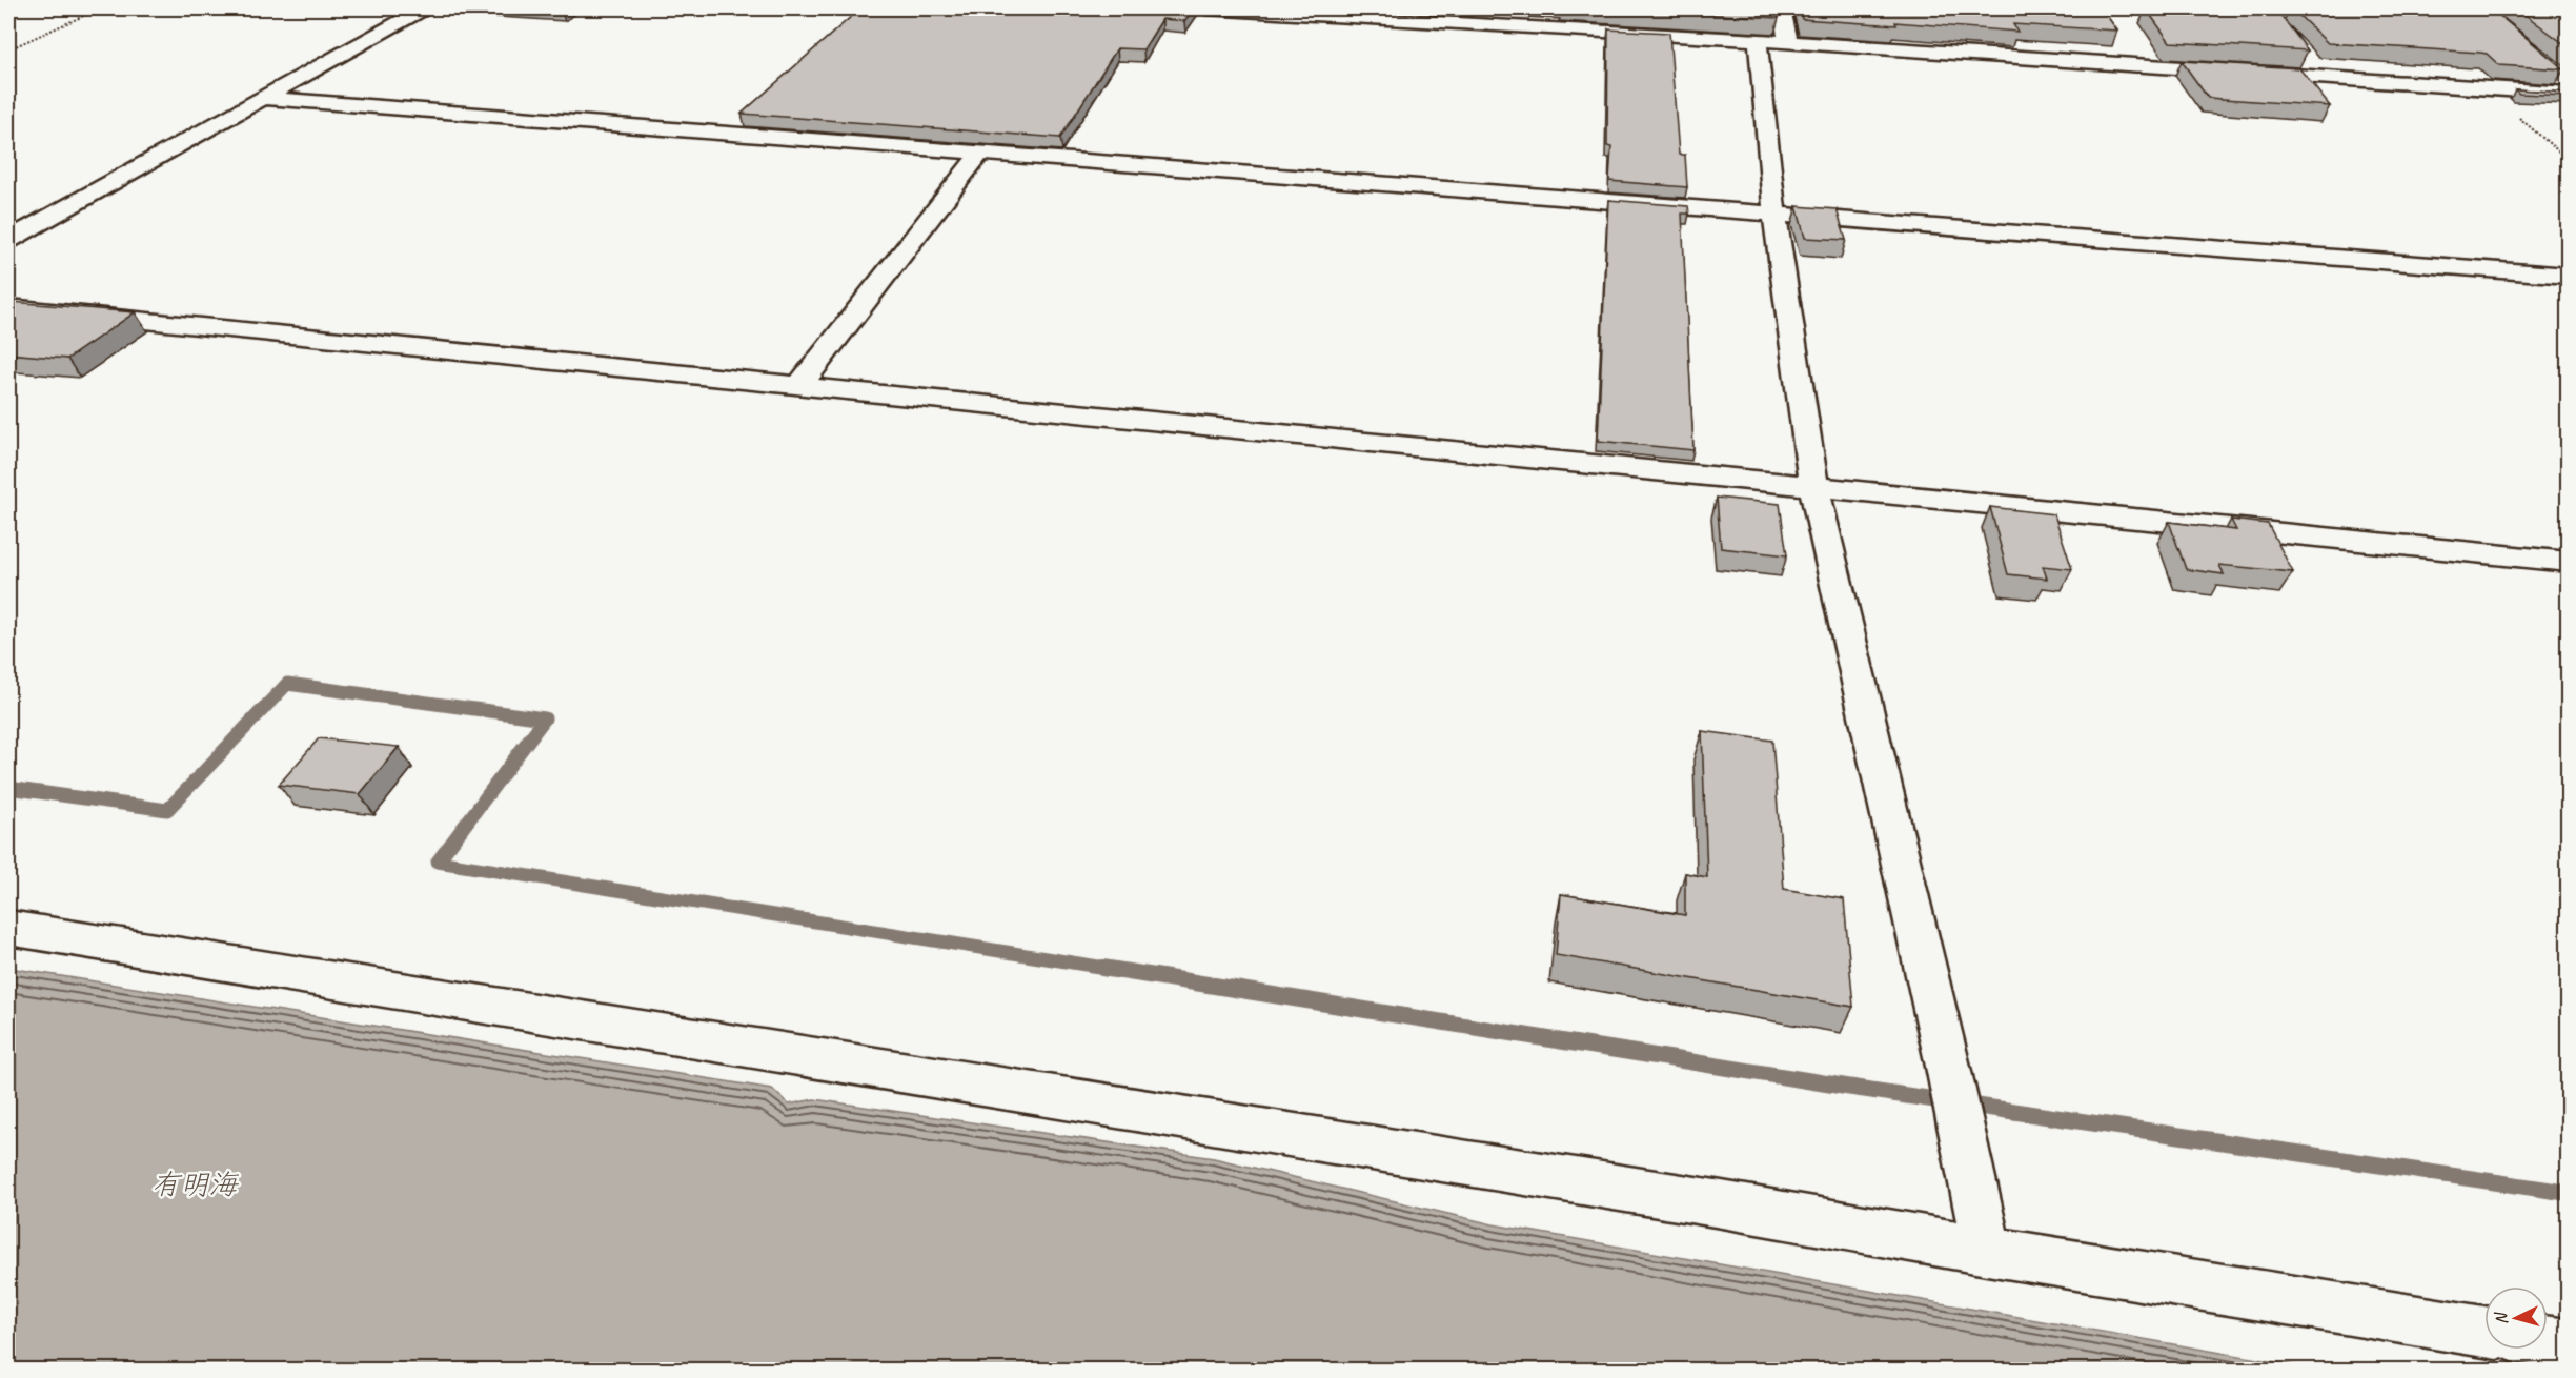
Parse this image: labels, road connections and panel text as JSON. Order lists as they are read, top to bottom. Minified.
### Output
{"water":["有明海"],"north":"left"}
